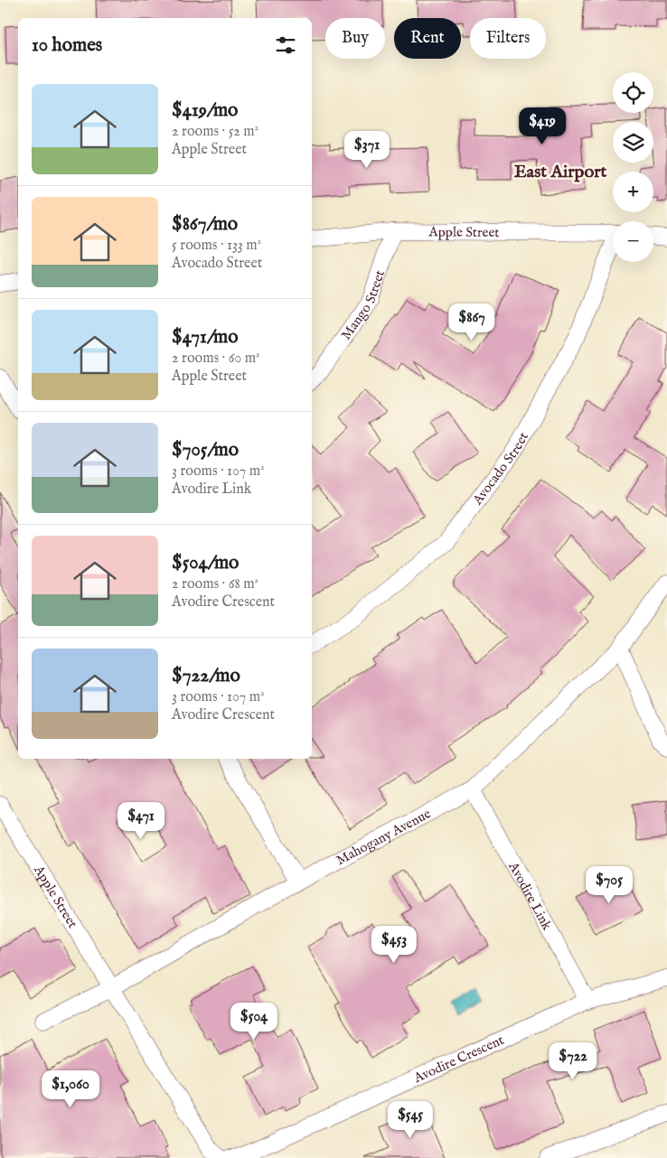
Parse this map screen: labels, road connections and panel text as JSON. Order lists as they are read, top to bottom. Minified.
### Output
{"streets":{"street":["Apple Street","Mango Street","Avocado Street","Mahogany Avenue","Avodire Link","Avodire Crescent"]},"crossings":[["Apple Street","Mango Street"],["Apple Street","Mahogany Avenue"],["Mahogany Avenue","Avodire Link"],["Avodire Link","Avodire Crescent"]],"districts":["East Airport"],"page":{"chip":["Buy","Rent","Filters"],"heading":"10 homes","map_buttons":["+","−"],"list":[{"name":"$419/mo","note":"2 rooms · 52 m² · Apple Street"},{"name":"$867/mo","note":"5 rooms · 133 m² · Avocado Street"},{"name":"$471/mo","note":"2 rooms · 60 m² · Apple Street"},{"name":"$705/mo","note":"3 rooms · 107 m² · Avodire Link"},{"name":"$504/mo","note":"2 rooms · 68 m² · Avodire Crescent"},{"name":"$722/mo","note":"3 rooms · 107 m² · Avodire Crescent"}],"price":["$419","$371","$867","$471","$705","$453","$504","$722","$1,060","$545"]}}
